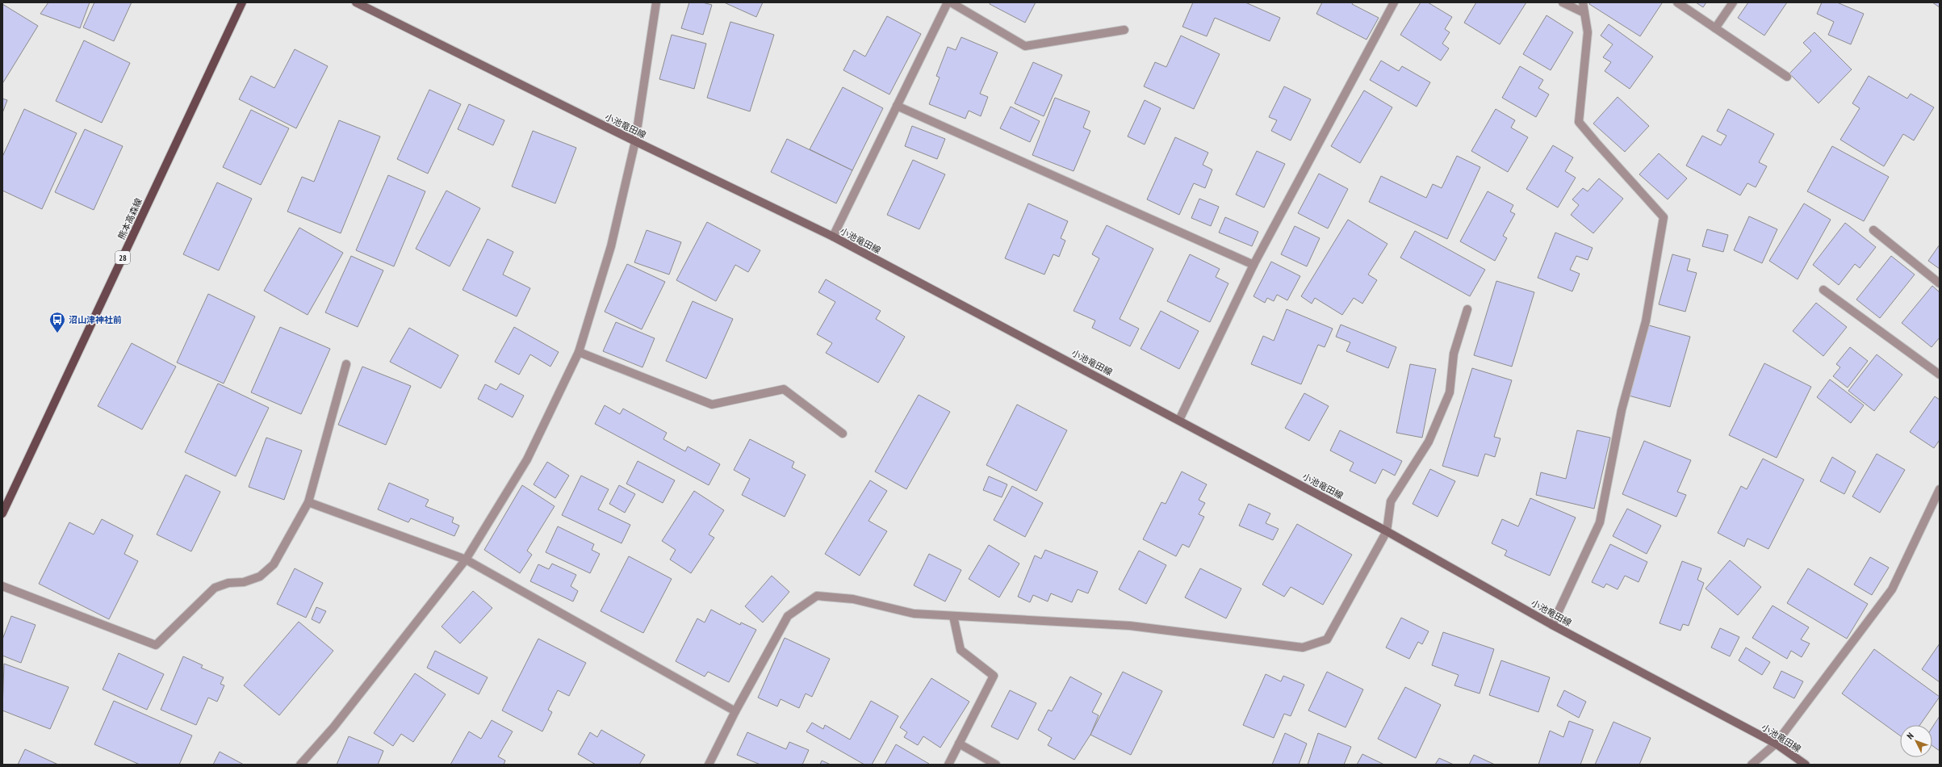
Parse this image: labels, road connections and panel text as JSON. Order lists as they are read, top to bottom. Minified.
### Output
{"streets":{"main road":["小池竜田線","熊本高森線","28"]},"places":{"bus stop":["沼山津神社前"]},"north":"top left"}
